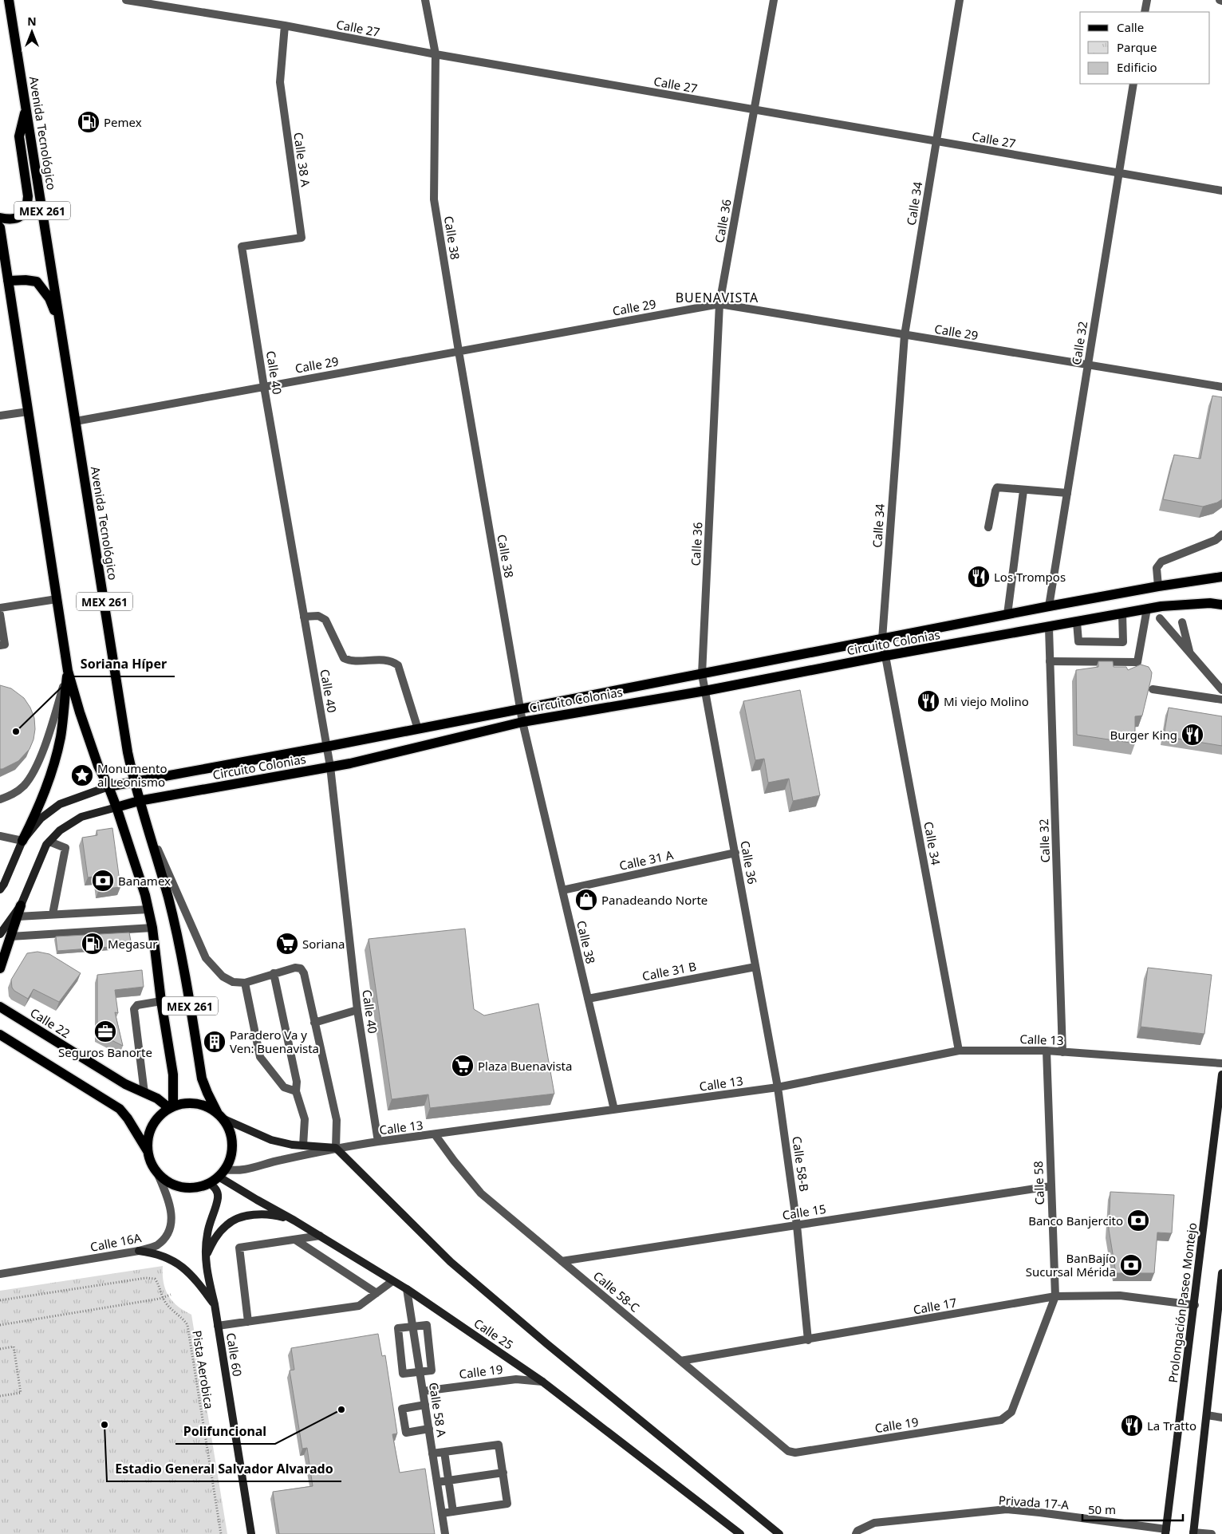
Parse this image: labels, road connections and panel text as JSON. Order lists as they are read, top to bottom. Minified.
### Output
{"streets":{"main road":["Avenida Tecnológico","MEX 261","Circuito Colonias","Calle 22","Prolongación Paseo Montejo","Calle 25","Calle 60"],"street":["Calle 27","Calle 38 A","Calle 34","Calle 36","Calle 38","Calle 29","Calle 32","Calle 40","Calle 31 A","Calle 31 B","Calle 13","Calle 58-B","Calle 58","Calle 15","Calle 16A","Calle 58-C","Calle 17","Calle 19","Calle 58 A","Privada 17-A"],"path":["Pista Aerobica"]},"crossings":[["Calle 27","Calle 38 A"],["Calle 27","Calle 34"],["Calle 27","Calle 36"],["Calle 27","Calle 38"],["Calle 27","Calle 32"],["Avenida Tecnológico","MEX 261"],["Avenida Tecnológico","Calle 29"],["Avenida Tecnológico","Circuito Colonias"],["Avenida Tecnológico","Calle 22"],["Avenida Tecnológico","Calle 13"],["Avenida Tecnológico","Calle 16A"],["Avenida Tecnológico","Calle 25"],["Avenida Tecnológico","Calle 60"],["Calle 38 A","Calle 40"],["Calle 34","Calle 29"],["Calle 34","Circuito Colonias"],["Calle 34","Calle 13"],["MEX 261","Circuito Colonias"],["MEX 261","Calle 22"],["MEX 261","Calle 13"],["MEX 261","Calle 16A"],["MEX 261","Calle 25"],["MEX 261","Calle 60"],["Calle 36","Calle 29"],["Calle 36","Circuito Colonias"],["Calle 36","Calle 31 A"],["Calle 36","Calle 31 B"],["Calle 36","Calle 13"],["Calle 36","Calle 58-B"],["Calle 38","Calle 29"],["Calle 38","Circuito Colonias"],["Calle 38","Calle 31 A"],["Calle 38","Calle 31 B"],["Calle 38","Calle 13"],["Calle 29","Calle 32"],["Calle 29","Calle 40"],["Calle 32","Circuito Colonias"],["Calle 32","Calle 13"],["Calle 40","Circuito Colonias"],["Calle 40","Calle 13"],["Calle 22","Calle 13"],["Calle 22","Calle 16A"],["Calle 22","Calle 25"],["Calle 22","Calle 60"],["Calle 13","Calle 58-B"],["Calle 13","Calle 58"],["Calle 13","Calle 16A"],["Calle 13","Calle 58-C"],["Calle 13","Calle 25"],["Calle 13","Calle 60"],["Calle 58-B","Calle 15"],["Calle 58-B","Calle 17"],["Calle 58","Calle 15"],["Calle 58","Calle 17"],["Calle 58","Calle 19"],["Calle 15","Calle 58-C"],["Calle 16A","Calle 25"],["Calle 16A","Calle 60"],["Calle 58-C","Calle 17"],["Calle 58-C","Calle 19"],["Prolongación Paseo Montejo","Calle 17"],["Prolongación Paseo Montejo","Privada 17-A"],["Calle 25","Calle 60"],["Calle 25","Calle 19"],["Calle 25","Calle 58 A"],["Calle 19","Calle 58 A"]],"districts":["BUENAVISTA"],"places":{"fuel station":["Pemex","Megasur"],"restaurant":["Los Trompos","Mi viejo Molino","Burger King","La Tratto"],"other":["Soriana Híper","Polifuncional","Estadio General Salvador Alvarado"],"place":["Monumento al Leonismo"],"bank":["Banamex","Banco Banjercito","BanBajío Sucursal Mérida"],"shop":["Panadeando Norte"],"supermarket":["Soriana","Plaza Buenavista"],"office":["Seguros Banorte"],"building":["Paradero Va y Ven: Buenavista"]},"legend":["Calle","Parque","Edificio"],"scale_bar":"50 m","north":"top"}
